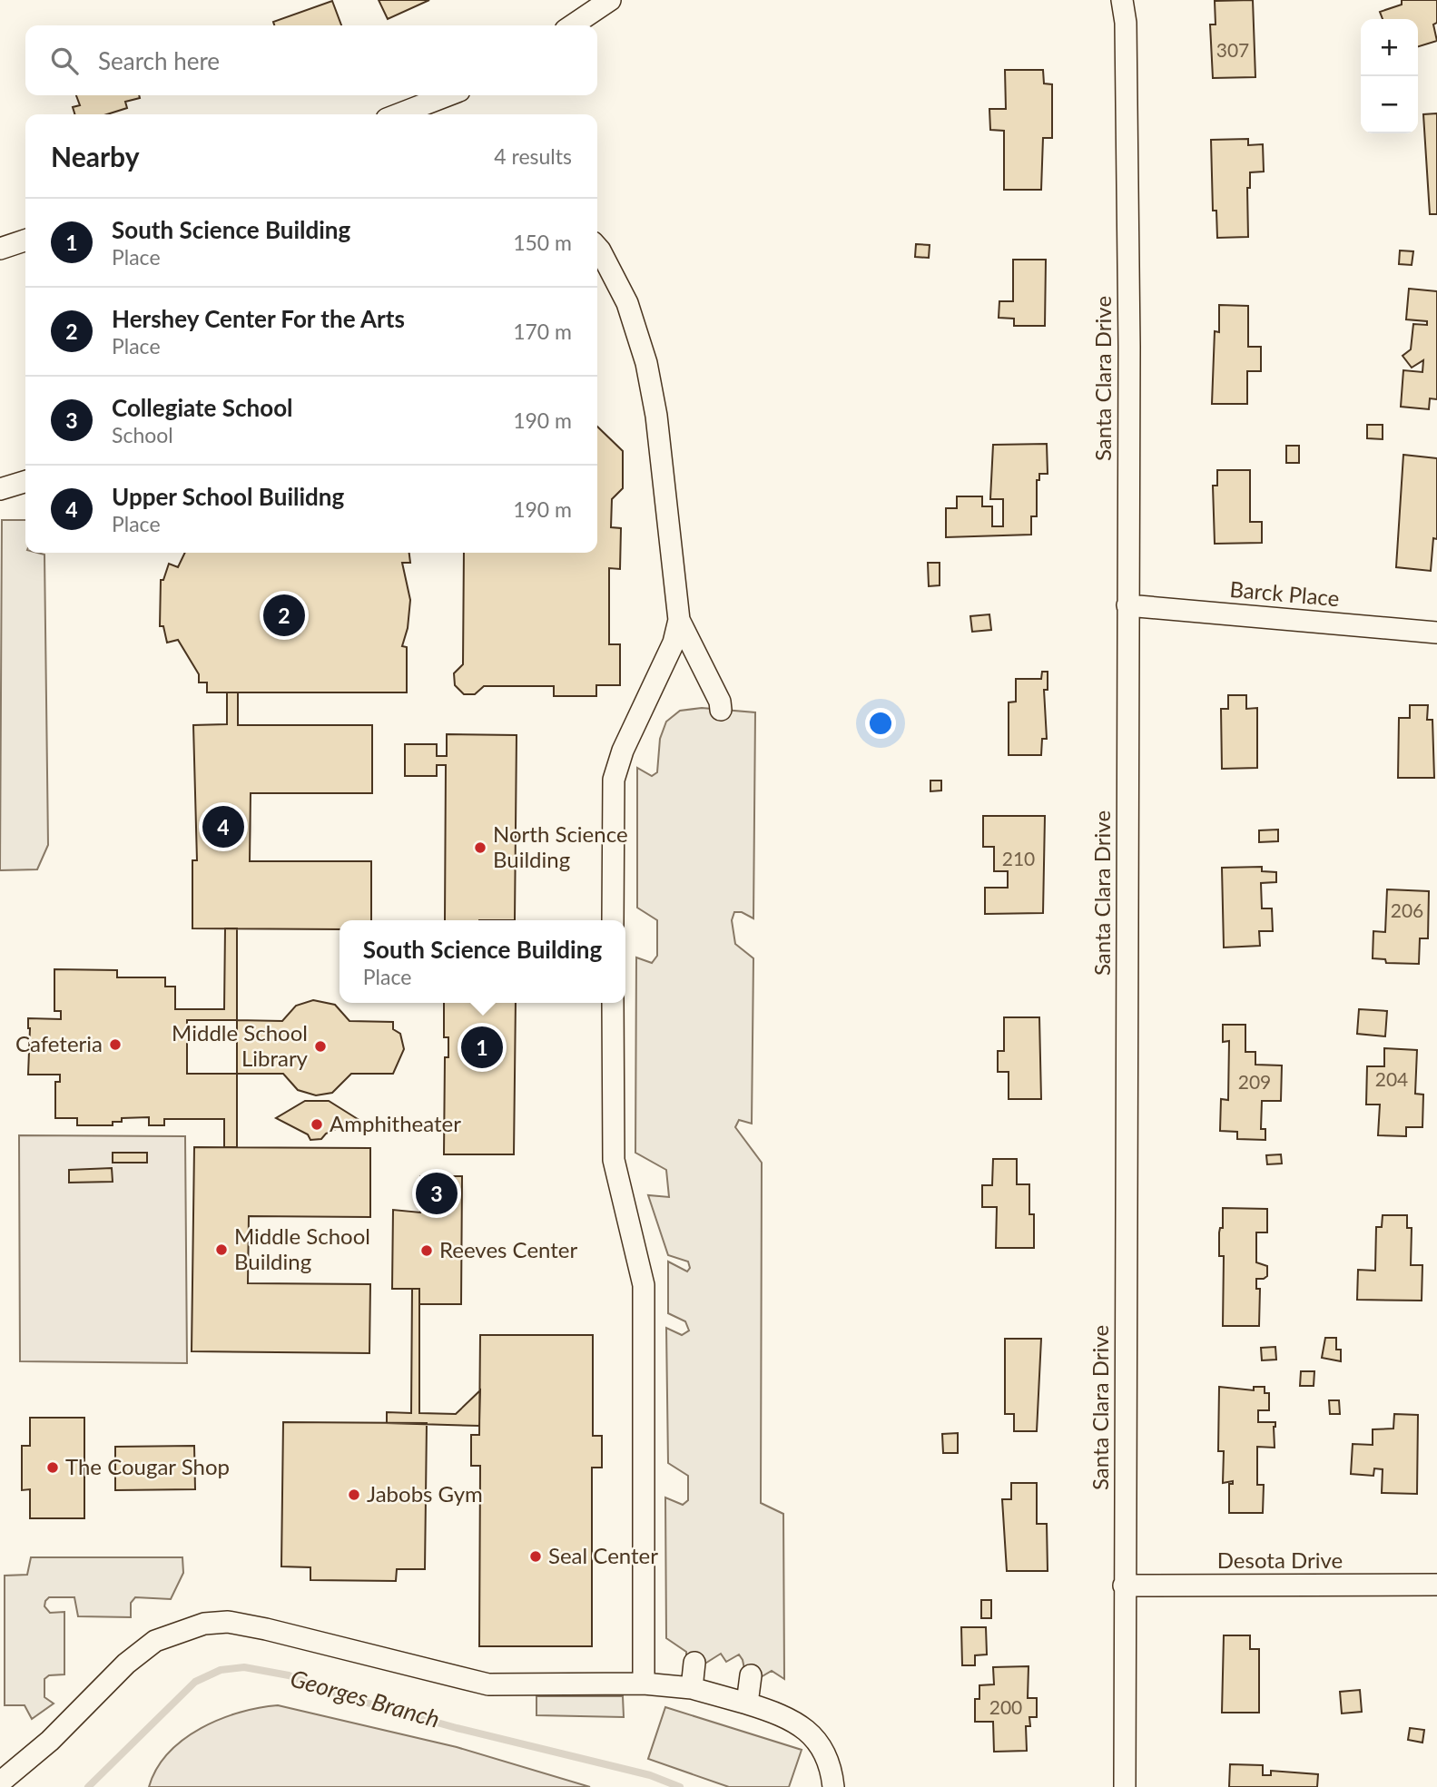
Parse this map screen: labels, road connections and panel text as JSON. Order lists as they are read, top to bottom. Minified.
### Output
{"streets":{"street":["Santa Clara Drive","Barck Place","Desota Drive"]},"crossings":[["Santa Clara Drive","Barck Place"],["Santa Clara Drive","Desota Drive"]],"water":["Georges Branch"],"places":["North Science Building","Cafeteria","Middle School Library","Amphitheater","Middle School Building","Reeves Center","The Cougar Shop","Jabobs Gym","Seal Center"],"house_numbers":["307","210","206","204","209","200"],"page":{"map_buttons":["+","−"],"search":"Search here","heading":["Nearby","4 results"],"list":[{"mark":"1","name":"South Science Building","note":"Place","value":"150 m"},{"mark":"2","name":"Hershey Center For the Arts","note":"Place","value":"170 m"},{"mark":"3","name":"Collegiate School","note":"School","value":"190 m"},{"mark":"4","name":"Upper School Builidng","note":"Place","value":"190 m"}],"pins":["2","4","1","3"],"popup":["South Science Building","Place"]}}
